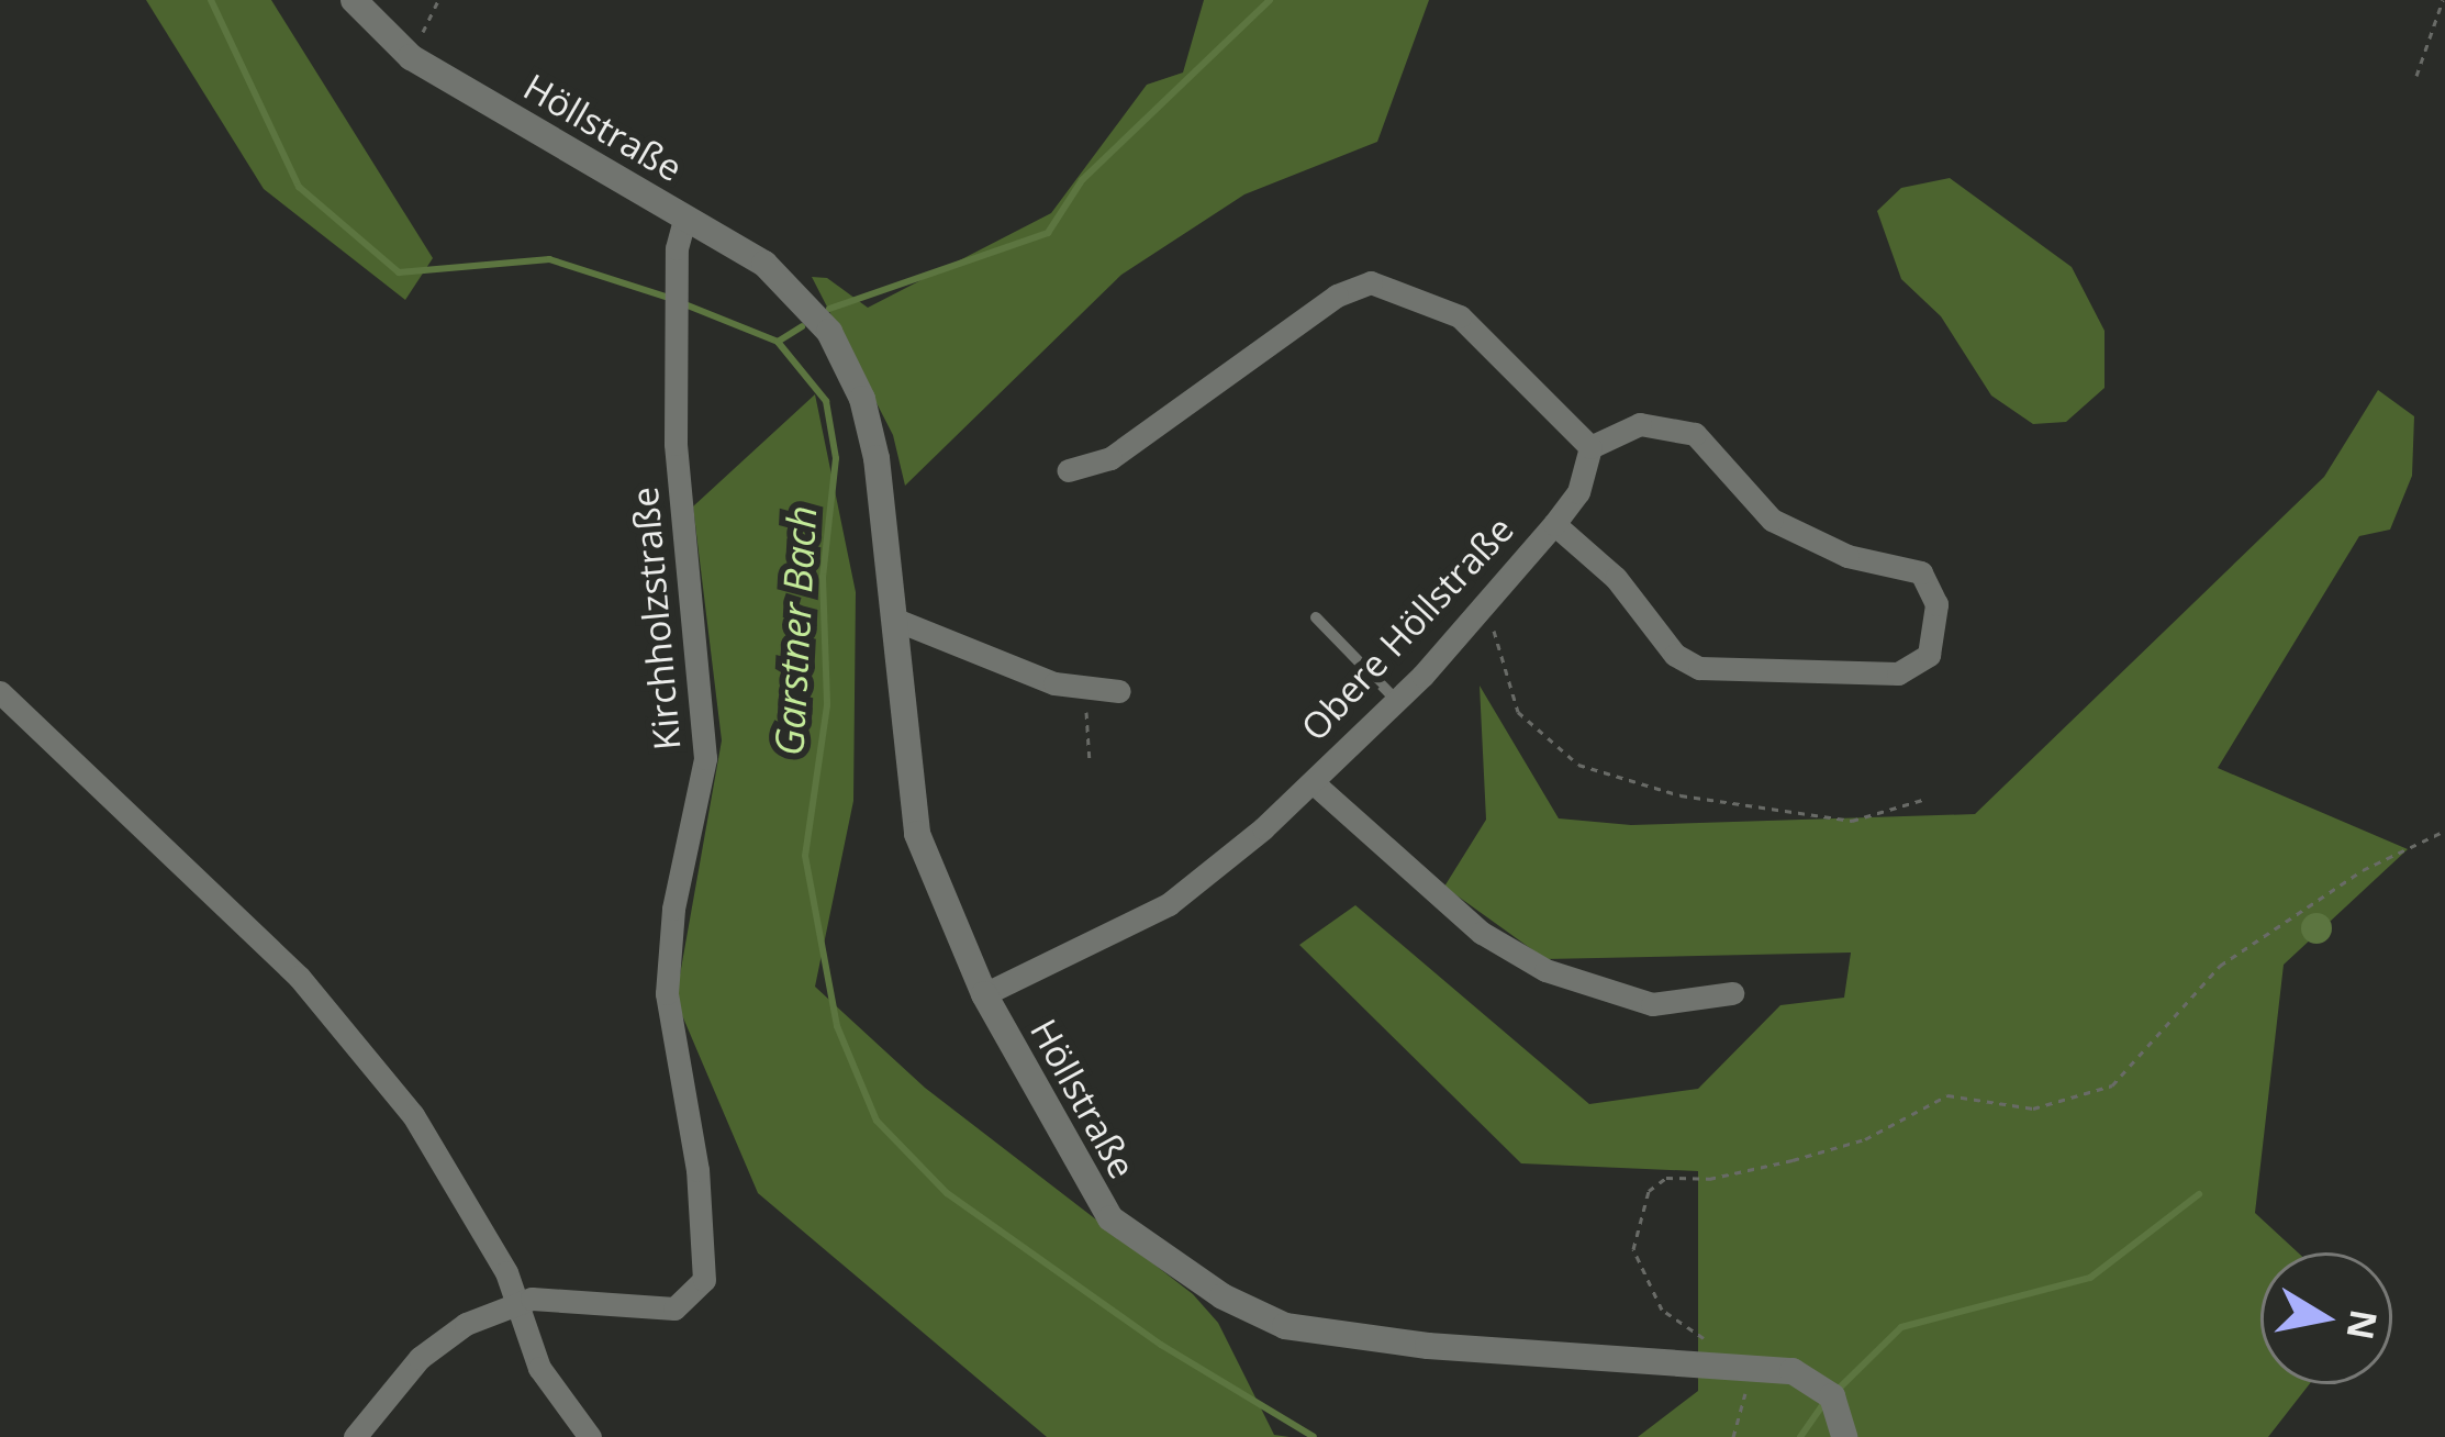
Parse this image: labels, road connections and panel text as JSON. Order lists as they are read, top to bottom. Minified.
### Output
{"streets":{"street":["Höllstraße","Kirchholzstraße","Obere Höllstraße"]},"crossings":[["Höllstraße","Kirchholzstraße"],["Höllstraße","Obere Höllstraße"]],"water":["Garstner Bach"],"north":"right"}
